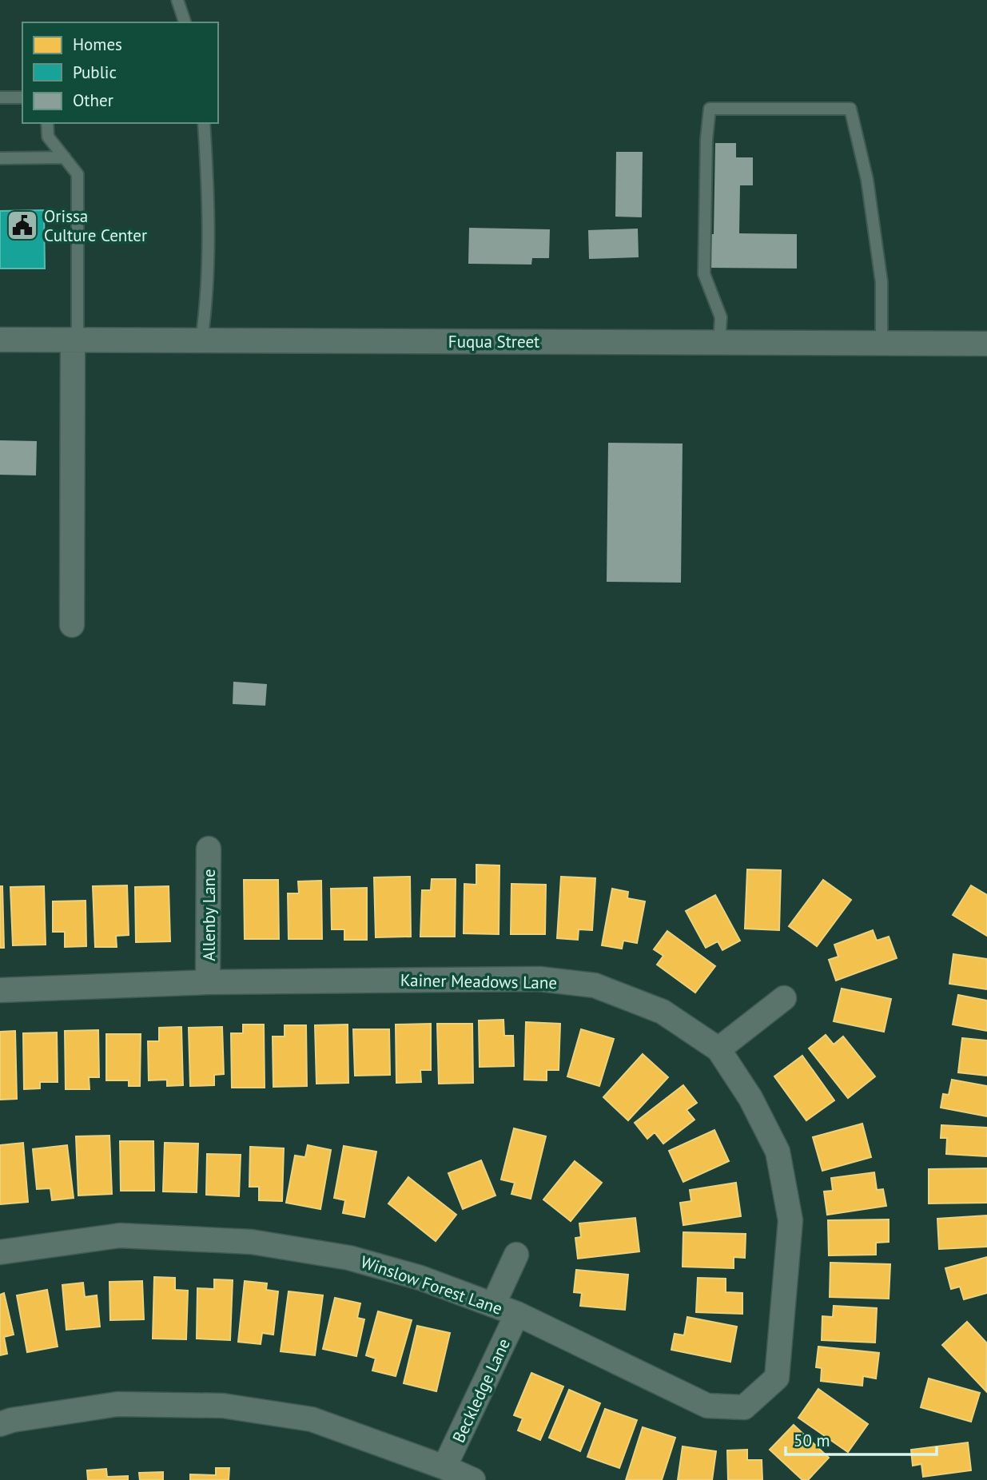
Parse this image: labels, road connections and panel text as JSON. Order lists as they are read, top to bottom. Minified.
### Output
{"streets":{"street":["Fuqua Street","Allenby Lane","Kainer Meadows Lane","Winslow Forest Lane","Beckledge Lane"]},"crossings":[["Allenby Lane","Kainer Meadows Lane"],["Kainer Meadows Lane","Winslow Forest Lane"],["Winslow Forest Lane","Beckledge Lane"]],"places":{"public building":["Orissa Culture Center"]},"legend":["Homes","Public","Other"],"scale_bar":"50 m"}
